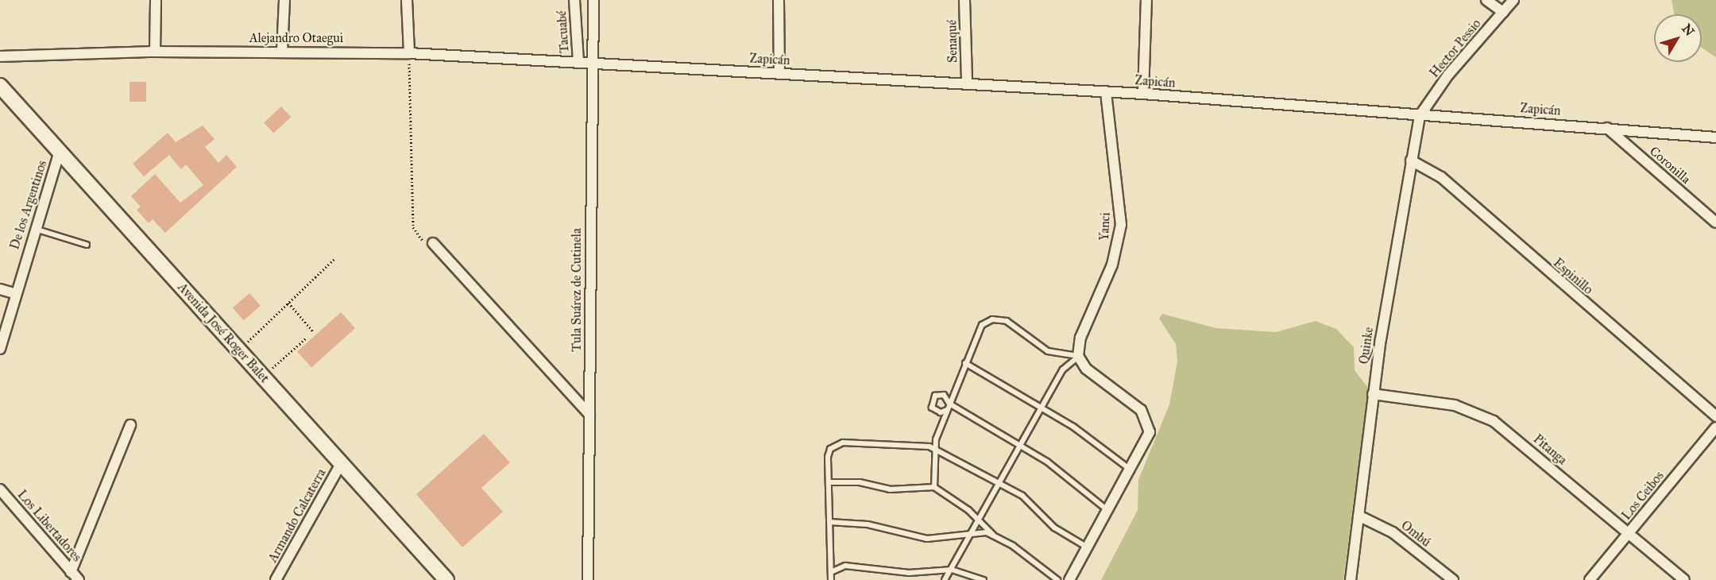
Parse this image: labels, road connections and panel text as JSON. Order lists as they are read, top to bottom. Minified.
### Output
{"streets":{"street":["Tacuabé","Alejandro Otaegui","Senaqué","Hector Pessio","Zapicán","Coronilla","De los Argentinos","Yanci","Espinillo","Tula Suárez de Cutinela","Avenida José Roger Balet","Quinke","Pitanga","Los Ceibos","Armando Calcaterra","Los Libertadores","Ombú"]},"crossings":[["Tacuabé","Alejandro Otaegui"],["Alejandro Otaegui","Zapicán"],["Alejandro Otaegui","Tula Suárez de Cutinela"],["Senaqué","Zapicán"],["Hector Pessio","Zapicán"],["Hector Pessio","Quinke"],["Zapicán","Coronilla"],["Zapicán","Yanci"],["Zapicán","Tula Suárez de Cutinela"],["Zapicán","Quinke"],["De los Argentinos","Avenida José Roger Balet"],["Espinillo","Quinke"],["Avenida José Roger Balet","Armando Calcaterra"],["Quinke","Pitanga"],["Quinke","Ombú"],["Pitanga","Los Ceibos"]],"north":"top right"}
